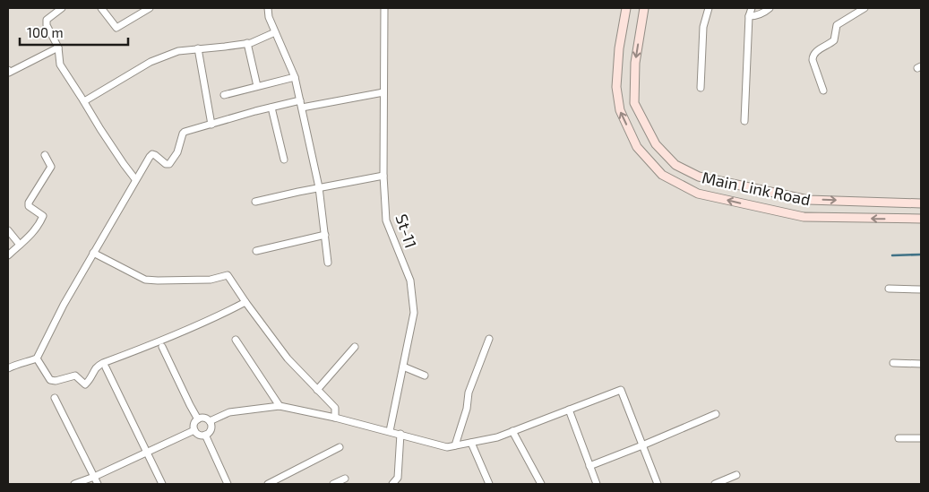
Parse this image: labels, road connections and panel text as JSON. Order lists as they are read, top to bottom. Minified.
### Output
{"streets":{"street":["Main Link Road","St-11"]},"scale_bar":"100 m"}
